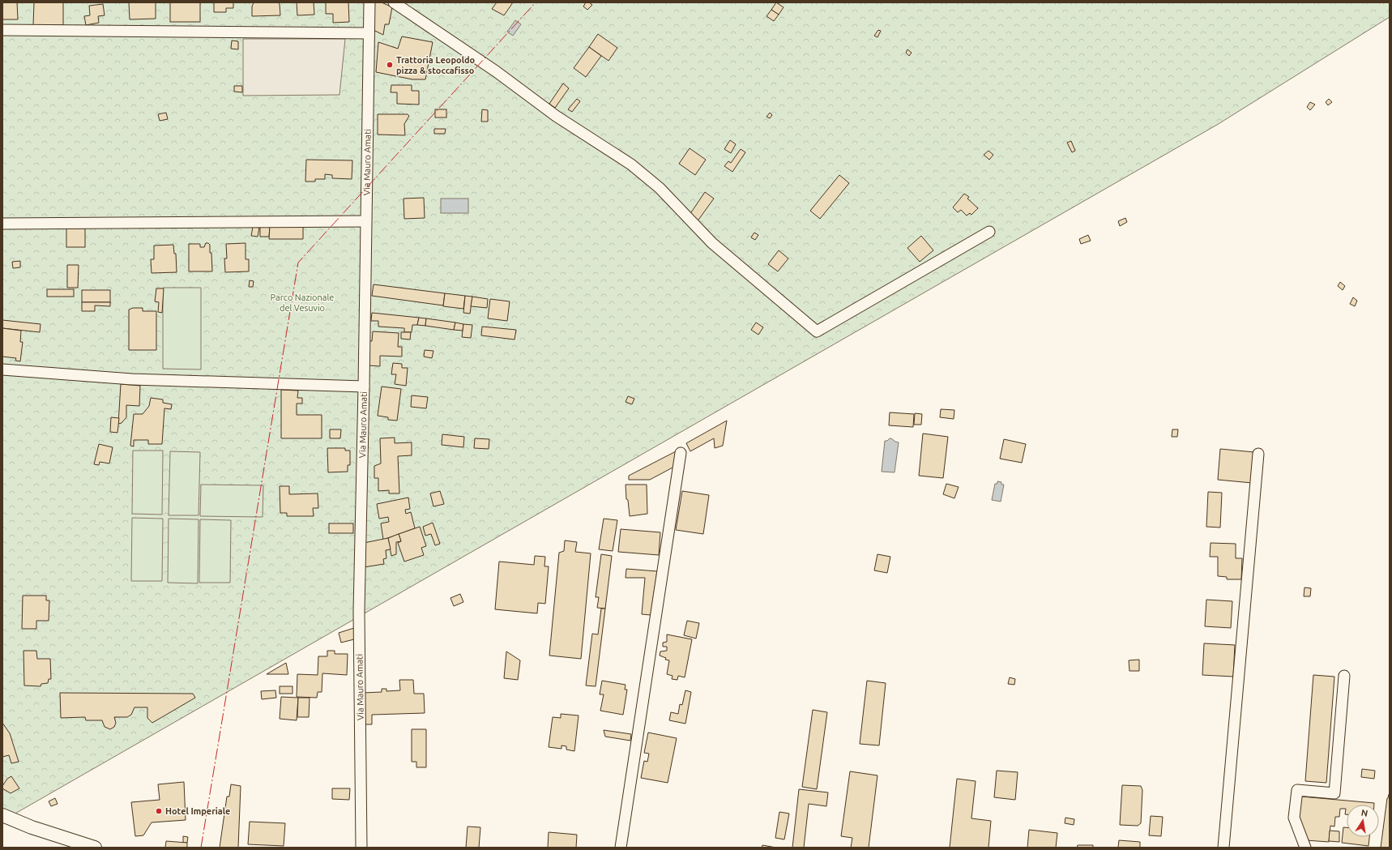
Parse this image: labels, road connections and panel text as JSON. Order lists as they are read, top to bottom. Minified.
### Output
{"streets":{"street":["Via Mauro Amati"]},"parks":["Parco Nazionale del Vesuvio"],"places":["Trattoria Leopoldo pizza & stoccafisso","Hotel Imperiale"],"north":"top"}
